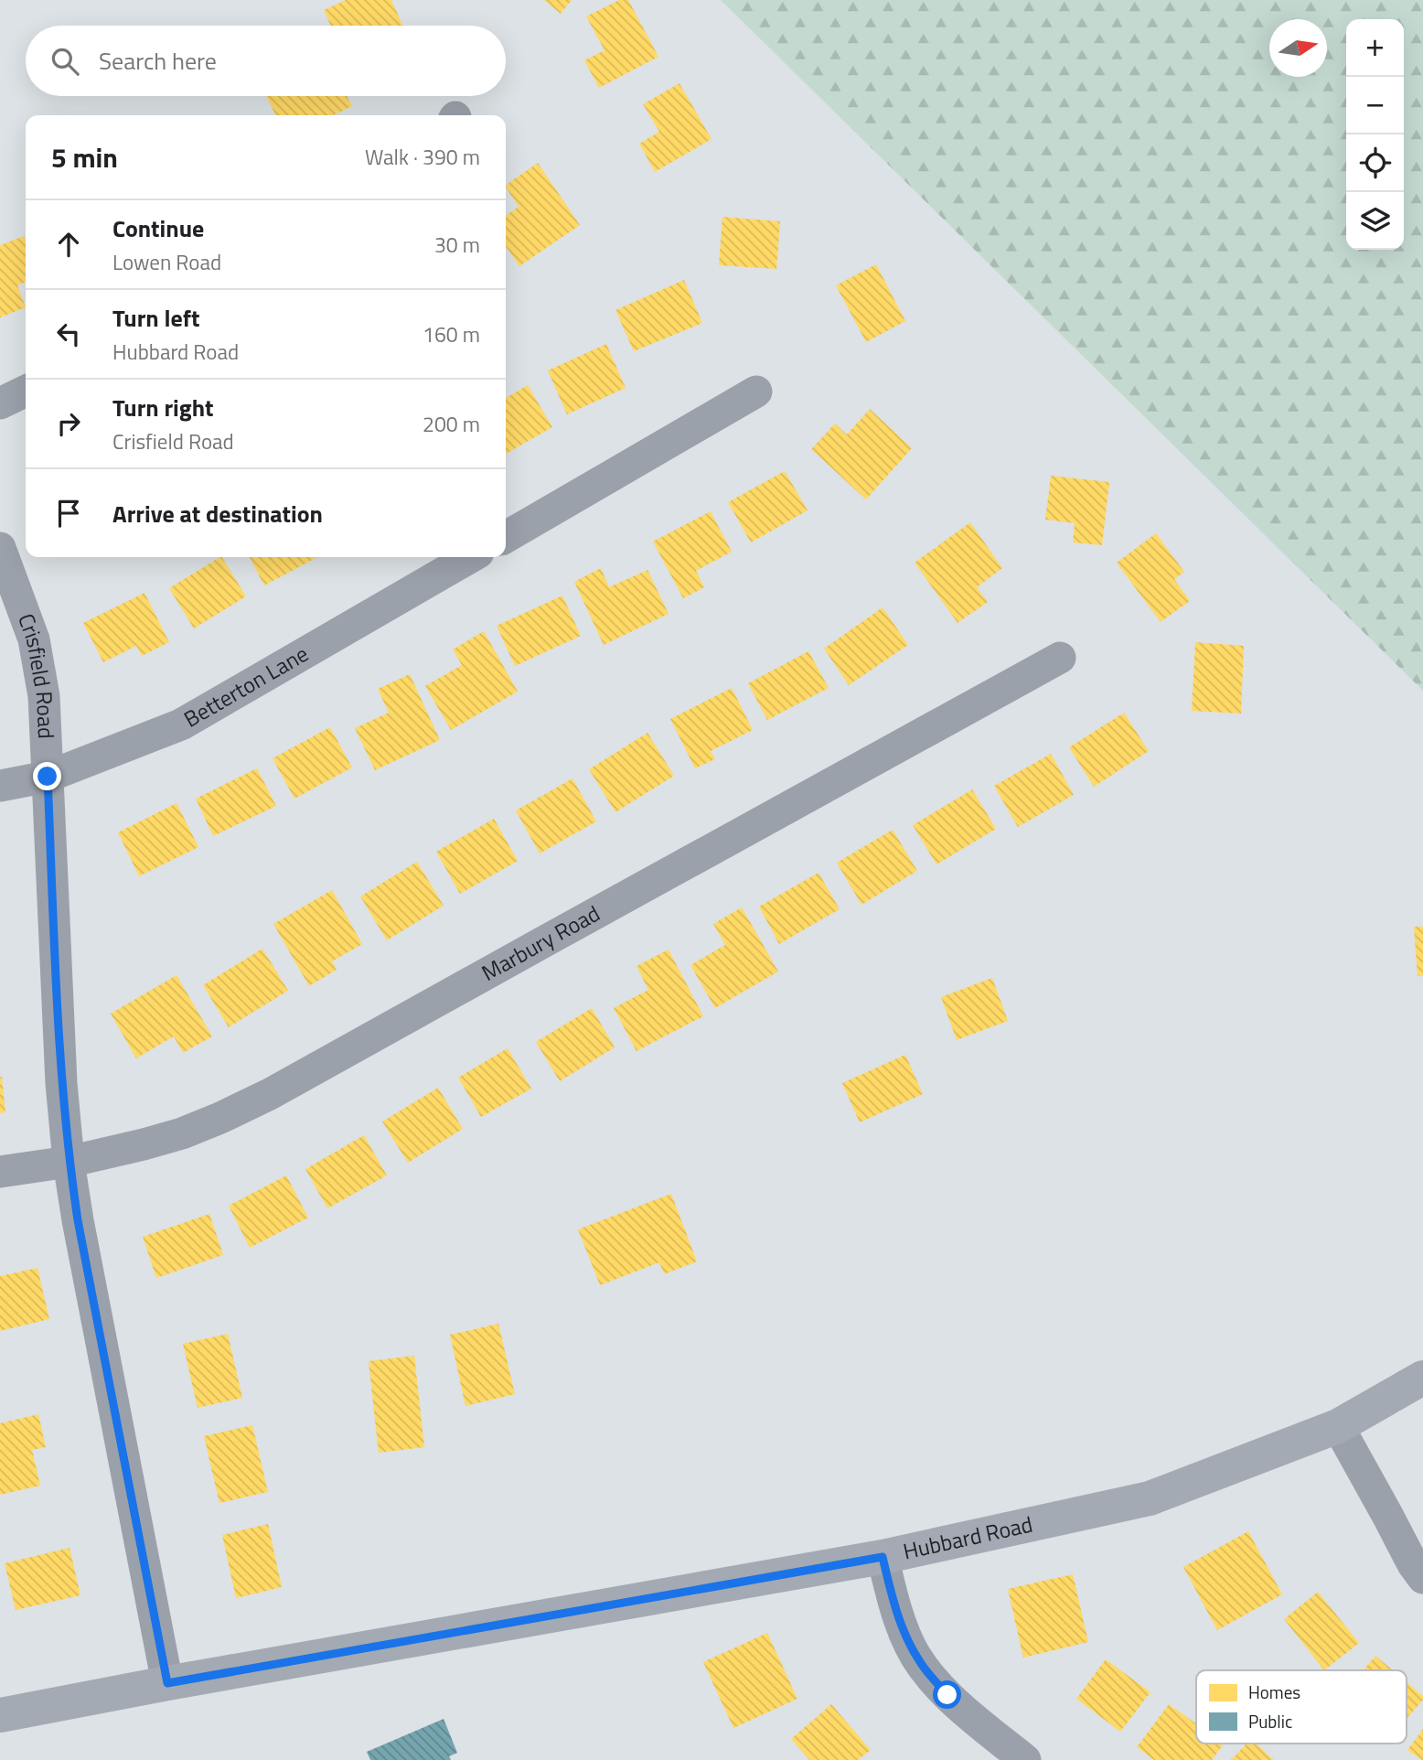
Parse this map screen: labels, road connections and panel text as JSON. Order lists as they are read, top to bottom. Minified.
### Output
{"streets":{"main road":["Hubbard Road"],"street":["Crisfield Road","Betterton Lane","Marbury Road"]},"crossings":[["Crisfield Road","Betterton Lane"],["Crisfield Road","Marbury Road"],["Crisfield Road","Hubbard Road"]],"legend":["Homes","Public"],"north":"right","page":{"map_buttons":["+","−"],"search":"Search here","heading":["5 min","Walk · 390 m"],"list":[["Continue","Lowen Road","30 m"],["Turn left","Hubbard Road","160 m"],["Turn right","Crisfield Road","200 m"],"Arrive at destination"]}}
